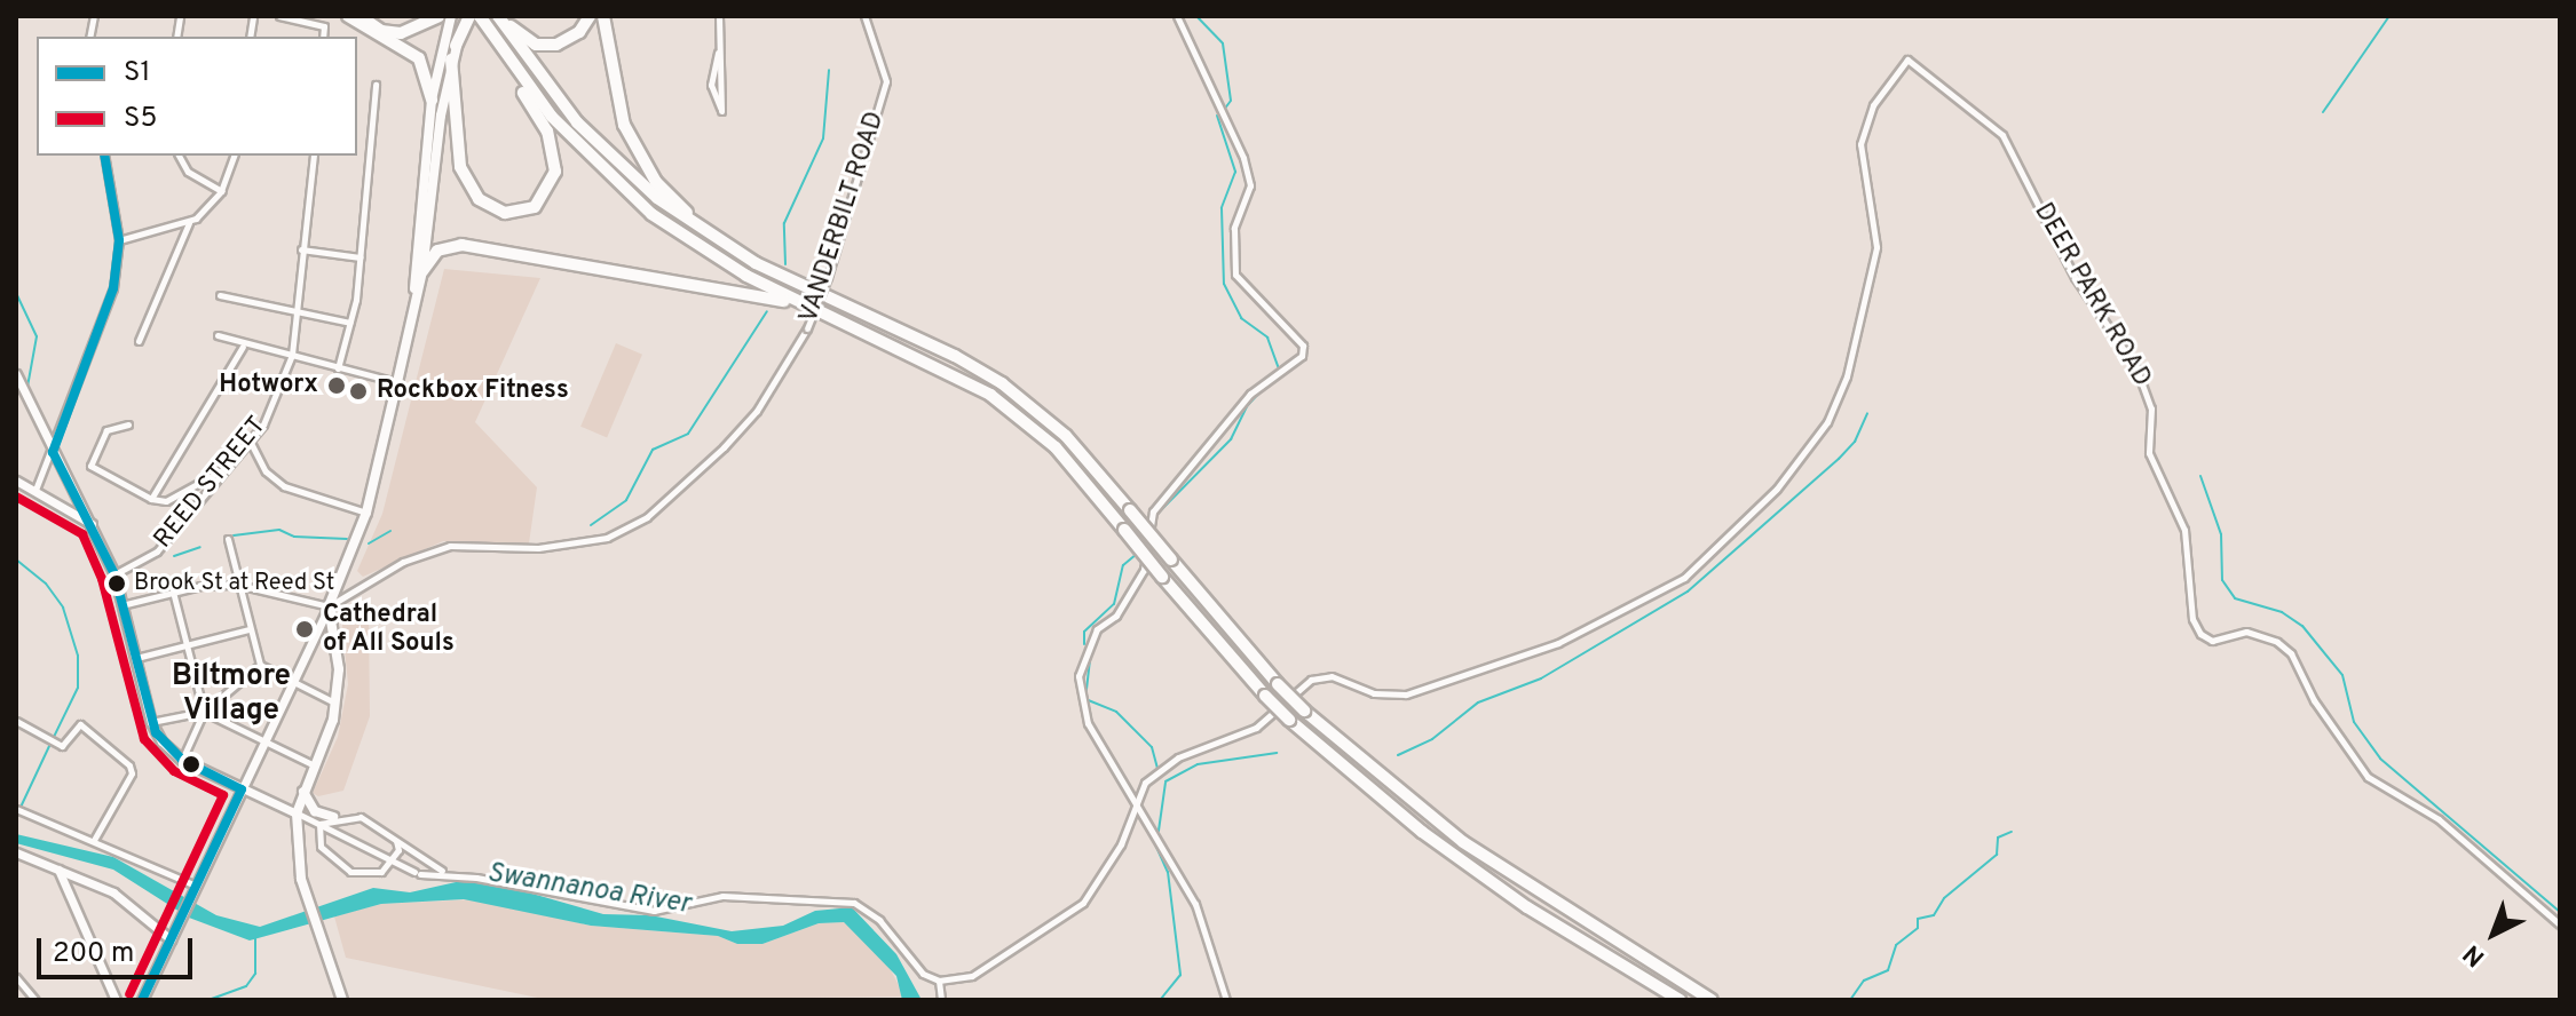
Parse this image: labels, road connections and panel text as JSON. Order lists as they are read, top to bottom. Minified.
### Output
{"streets":{"street":["VANDERBILT ROAD","DEER PARK ROAD","REED STREET"]},"districts":["Biltmore Village"],"water":["Swannanoa River"],"places":["Hotworx","Rockbox Fitness","Brook St at Reed St","Cathedral of All Souls"],"lines":["transit line S1","transit line S5"],"legend":["S1","S5"],"scale_bar":"200 m","north":"bottom left"}
